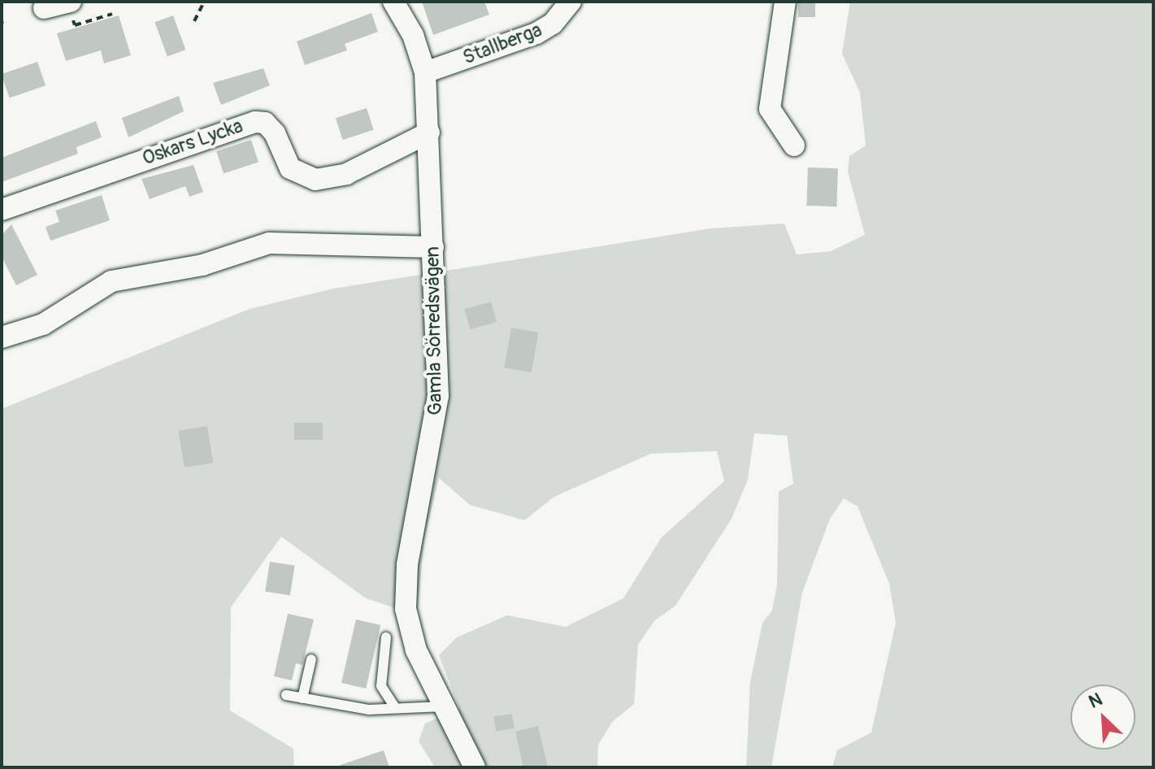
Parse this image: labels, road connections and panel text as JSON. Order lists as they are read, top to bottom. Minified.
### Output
{"streets":{"street":["Stallberga","Oskars Lycka","Gamla Sörredsvägen"]},"crossings":[["Stallberga","Gamla Sörredsvägen"],["Oskars Lycka","Gamla Sörredsvägen"]],"north":"top left"}
